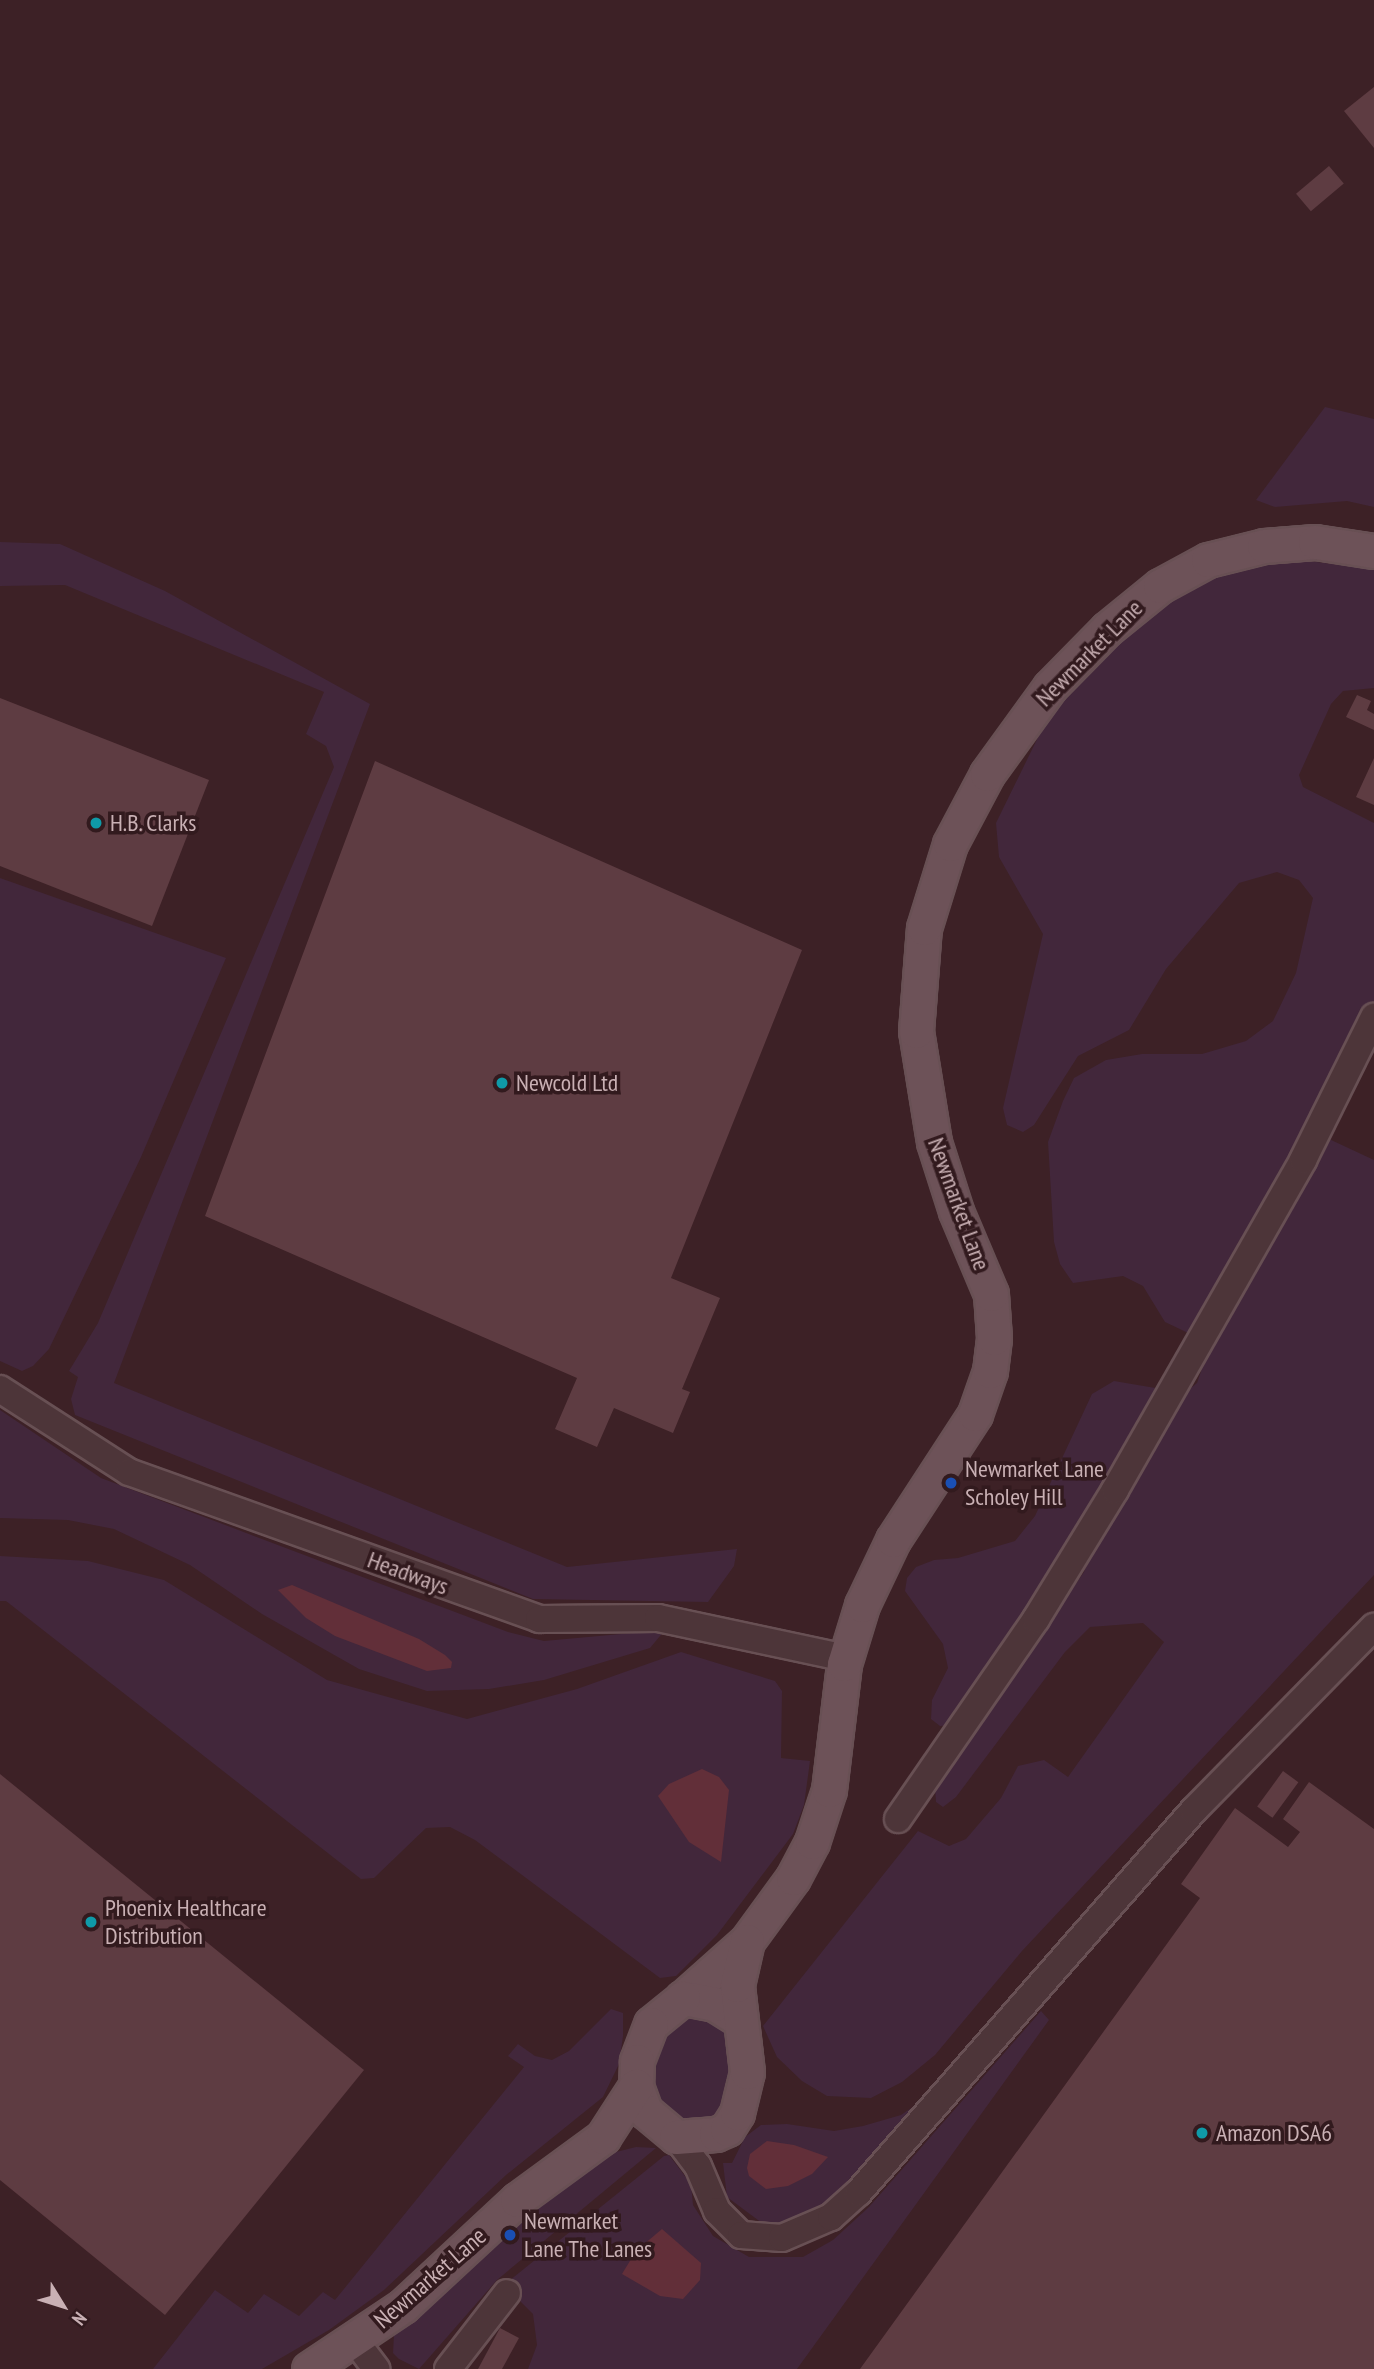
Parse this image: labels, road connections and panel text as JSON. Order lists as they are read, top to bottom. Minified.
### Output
{"streets":{"main road":["Newmarket Lane"],"street":["Headways"]},"crossings":[["Newmarket Lane","Headways"]],"places":["H.B. Clarks","Newcold Ltd","Newmarket Lane Scholey Hill","Phoenix Healthcare Distribution","Amazon DSA6","Newmarket Lane The Lanes"],"north":"bottom right"}
